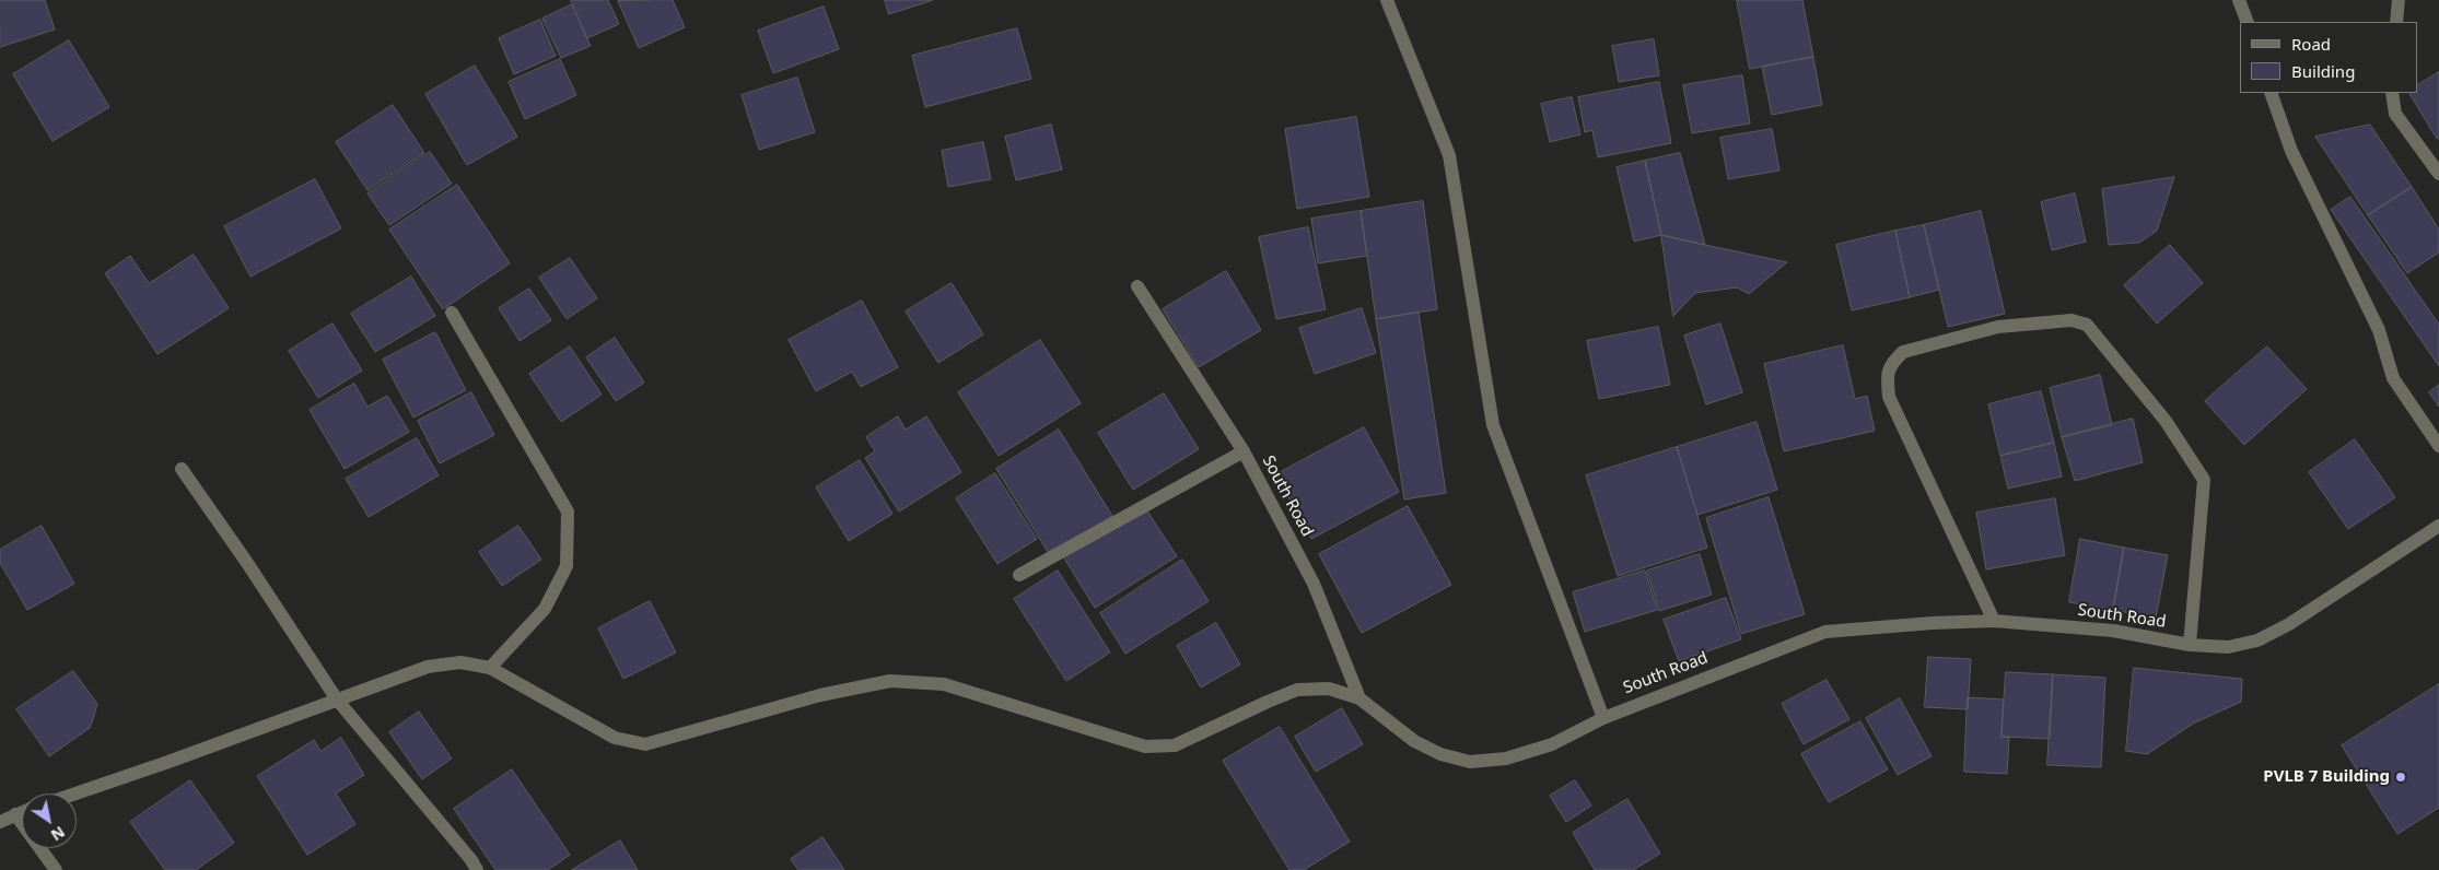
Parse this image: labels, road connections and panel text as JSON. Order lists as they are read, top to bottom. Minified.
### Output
{"streets":{"street":["South Road"]},"places":["PVLB 7 Building"],"legend":["Road","Building"],"north":"bottom right"}
